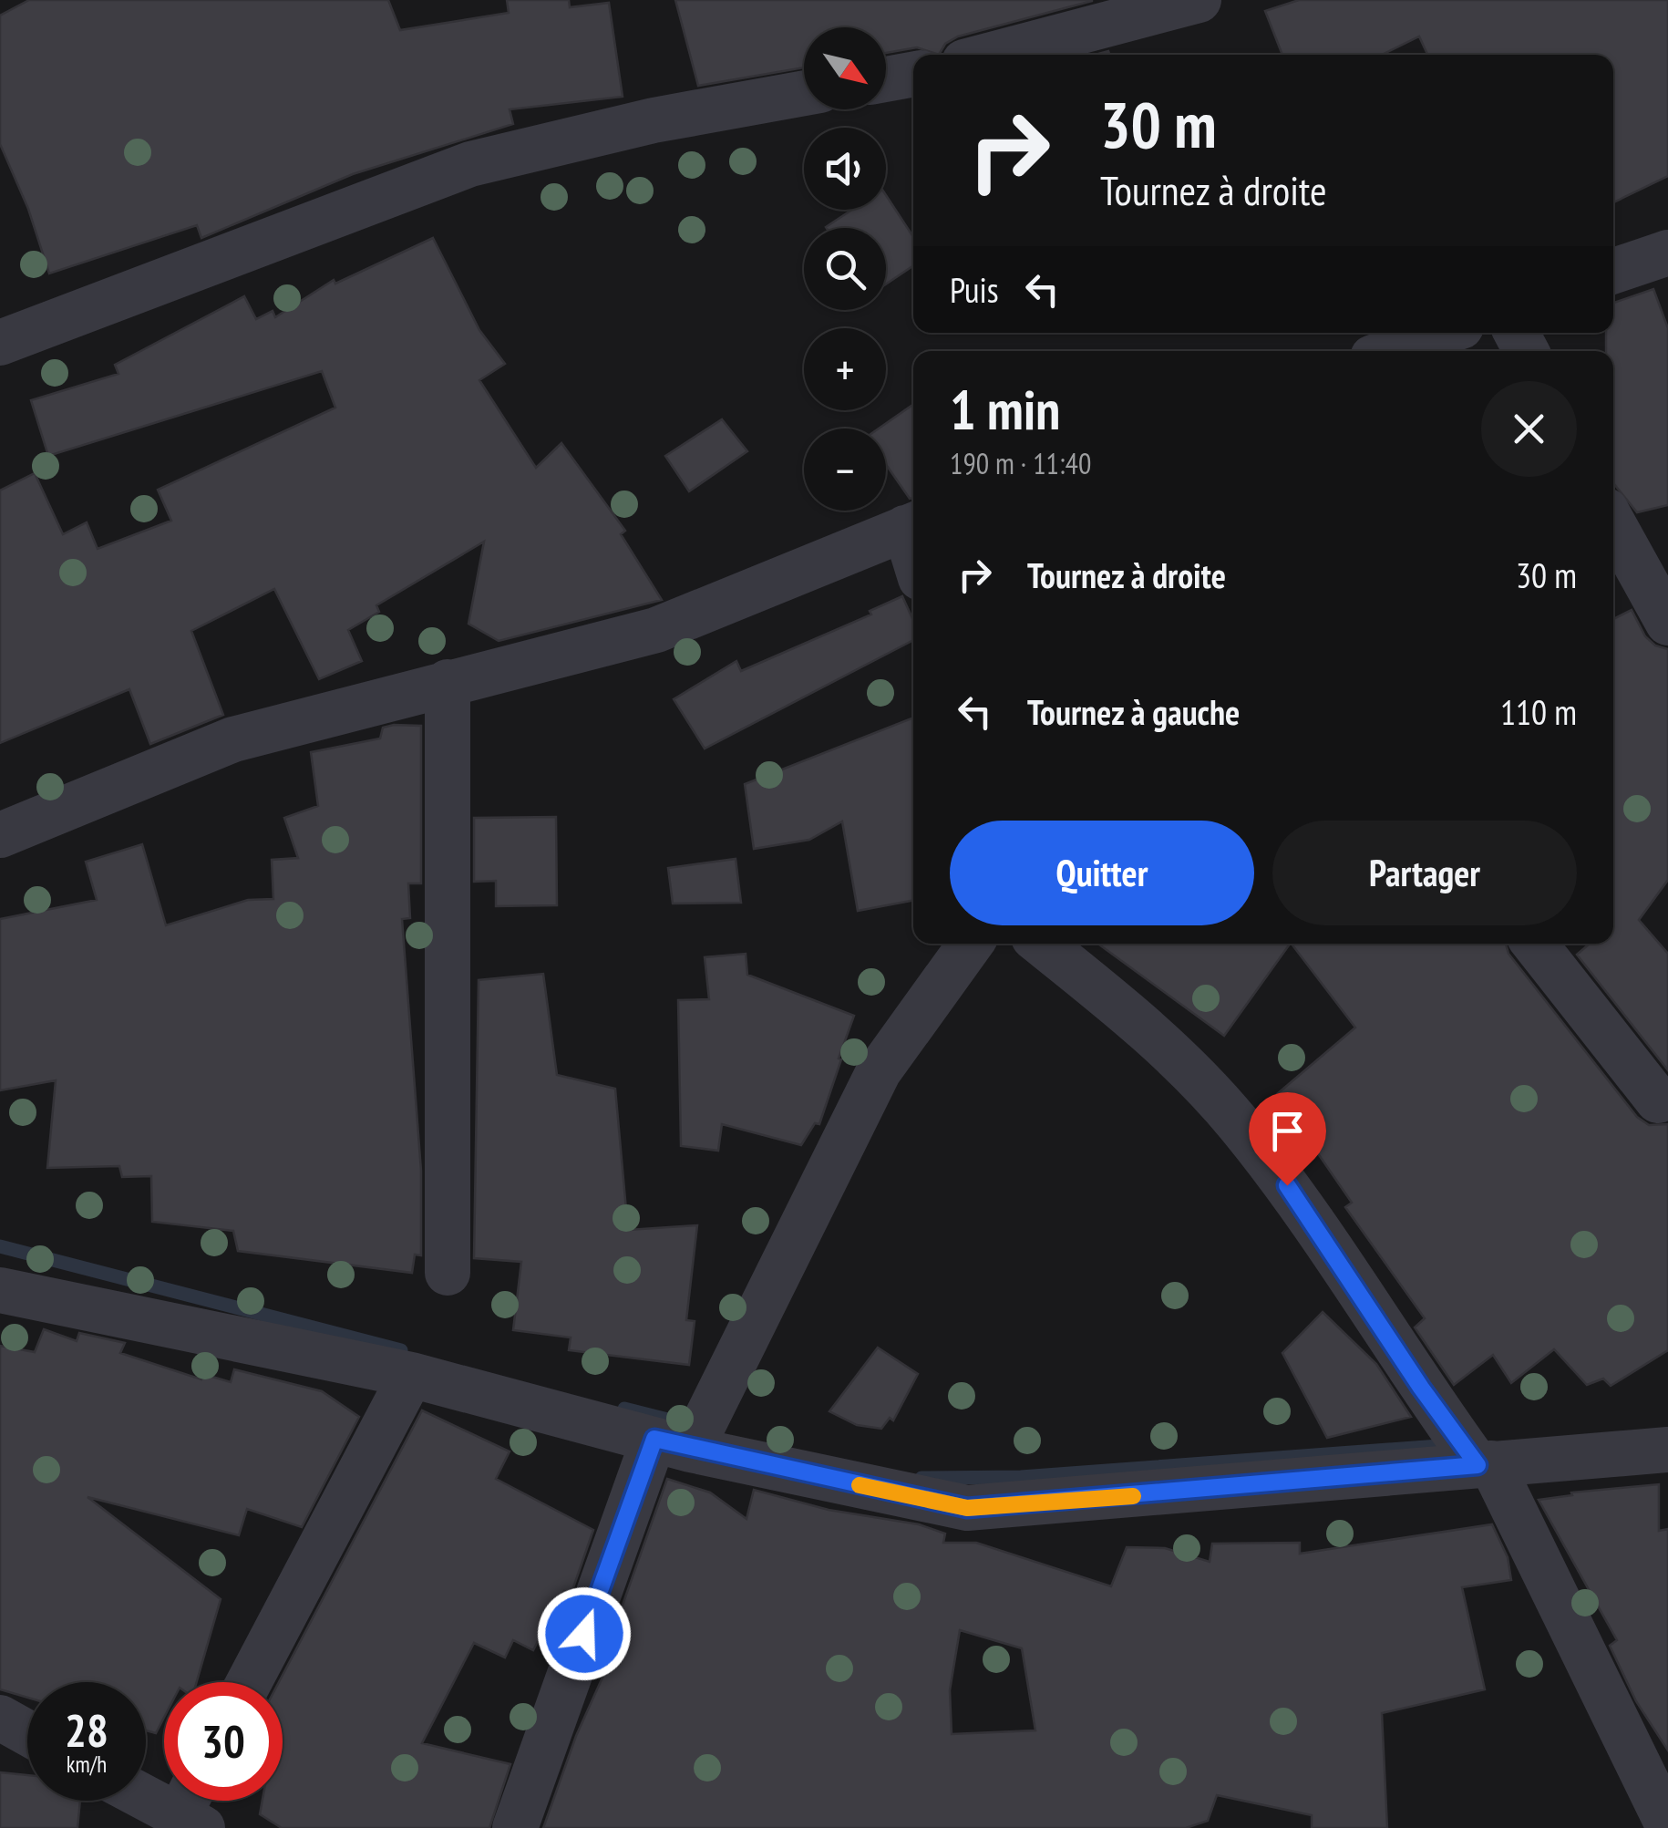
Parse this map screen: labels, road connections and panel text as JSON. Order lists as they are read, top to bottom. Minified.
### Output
{"north":"bottom right","page":{"map_buttons":["+","−"],"turn":["30 m","Tournez à droite"],"then":"Puis","heading":["1 min","190 m · 11:40"],"list":[{"name":"Tournez à droite","value":"30 m"},{"name":"Tournez à gauche","value":"110 m"}],"buttons":["Quitter","Partager"],"speed":"28 km/h","limit":"30"}}
